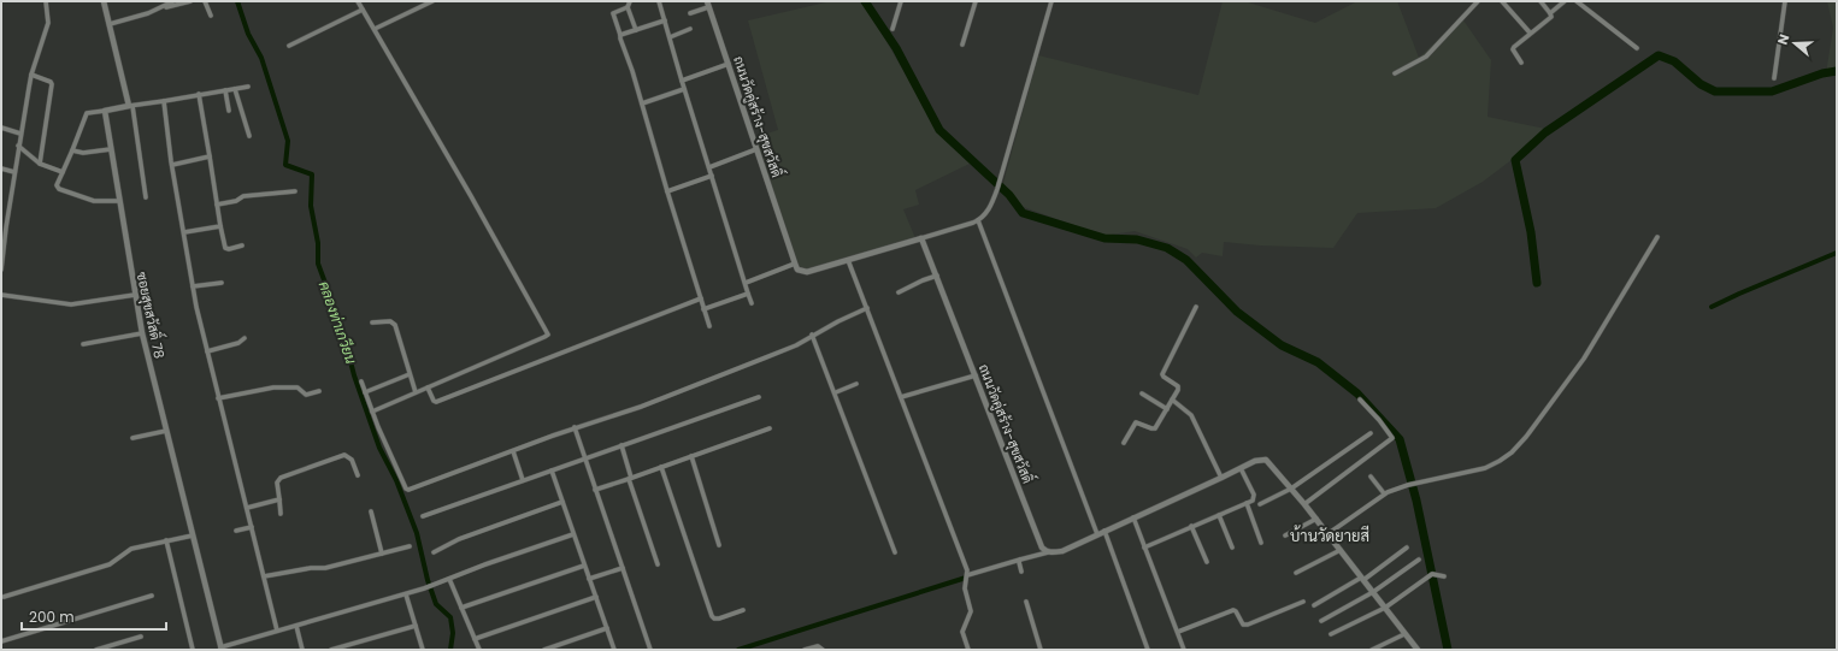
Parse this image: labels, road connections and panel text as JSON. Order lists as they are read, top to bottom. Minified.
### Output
{"streets":{"street":["ถนนวัดคู่สร้าง-สุขสวัสดิ์","ซอยสุขสวัสดิ์ 78"]},"districts":["บ้านวัดยายสี"],"water":["คลองท่าเกวียน"],"scale_bar":"200 m","north":"left"}
